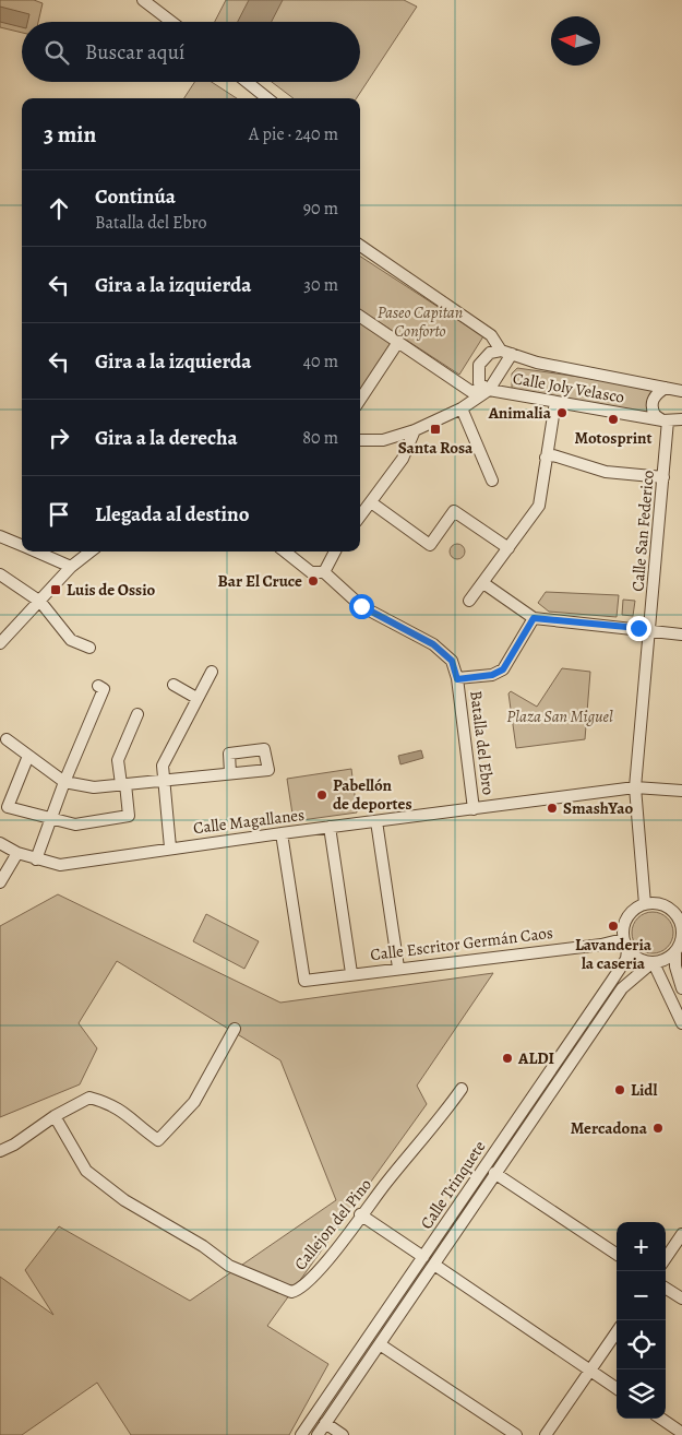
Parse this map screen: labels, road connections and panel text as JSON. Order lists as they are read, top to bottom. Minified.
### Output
{"streets":{"street":["Calle Joly Velasco","Calle San Federico","Batalla del Ebro","Calle Magallanes","Calle Escritor Germán Caos","Calle Trinquete","Callejon del Pino"]},"crossings":[["Calle Joly Velasco","Calle San Federico"],["Calle San Federico","Calle Magallanes"],["Calle San Federico","Calle Escritor Germán Caos"],["Calle San Federico","Calle Trinquete"],["Batalla del Ebro","Calle Magallanes"],["Calle Magallanes","Calle Escritor Germán Caos"],["Calle Escritor Germán Caos","Calle Trinquete"]],"parks":["Paseo Capitan Conforto","Plaza San Miguel"],"places":{"other":["Animalia","Motosprint","Bar El Cruce","Pabellón de deportes","SmashYao","Lavanderia la caseria","ALDI","Lidl","Mercadona"],"transit":["Santa Rosa","Luis de Ossio"]},"north":"left","page":{"search":"Buscar aquí","heading":["3 min","A pie · 240 m"],"list":[["Continúa","Batalla del Ebro","90 m"],["Gira a la izquierda","30 m"],["Gira a la izquierda","40 m"],["Gira a la derecha","80 m"],"Llegada al destino"],"map_buttons":["+","−"]}}
